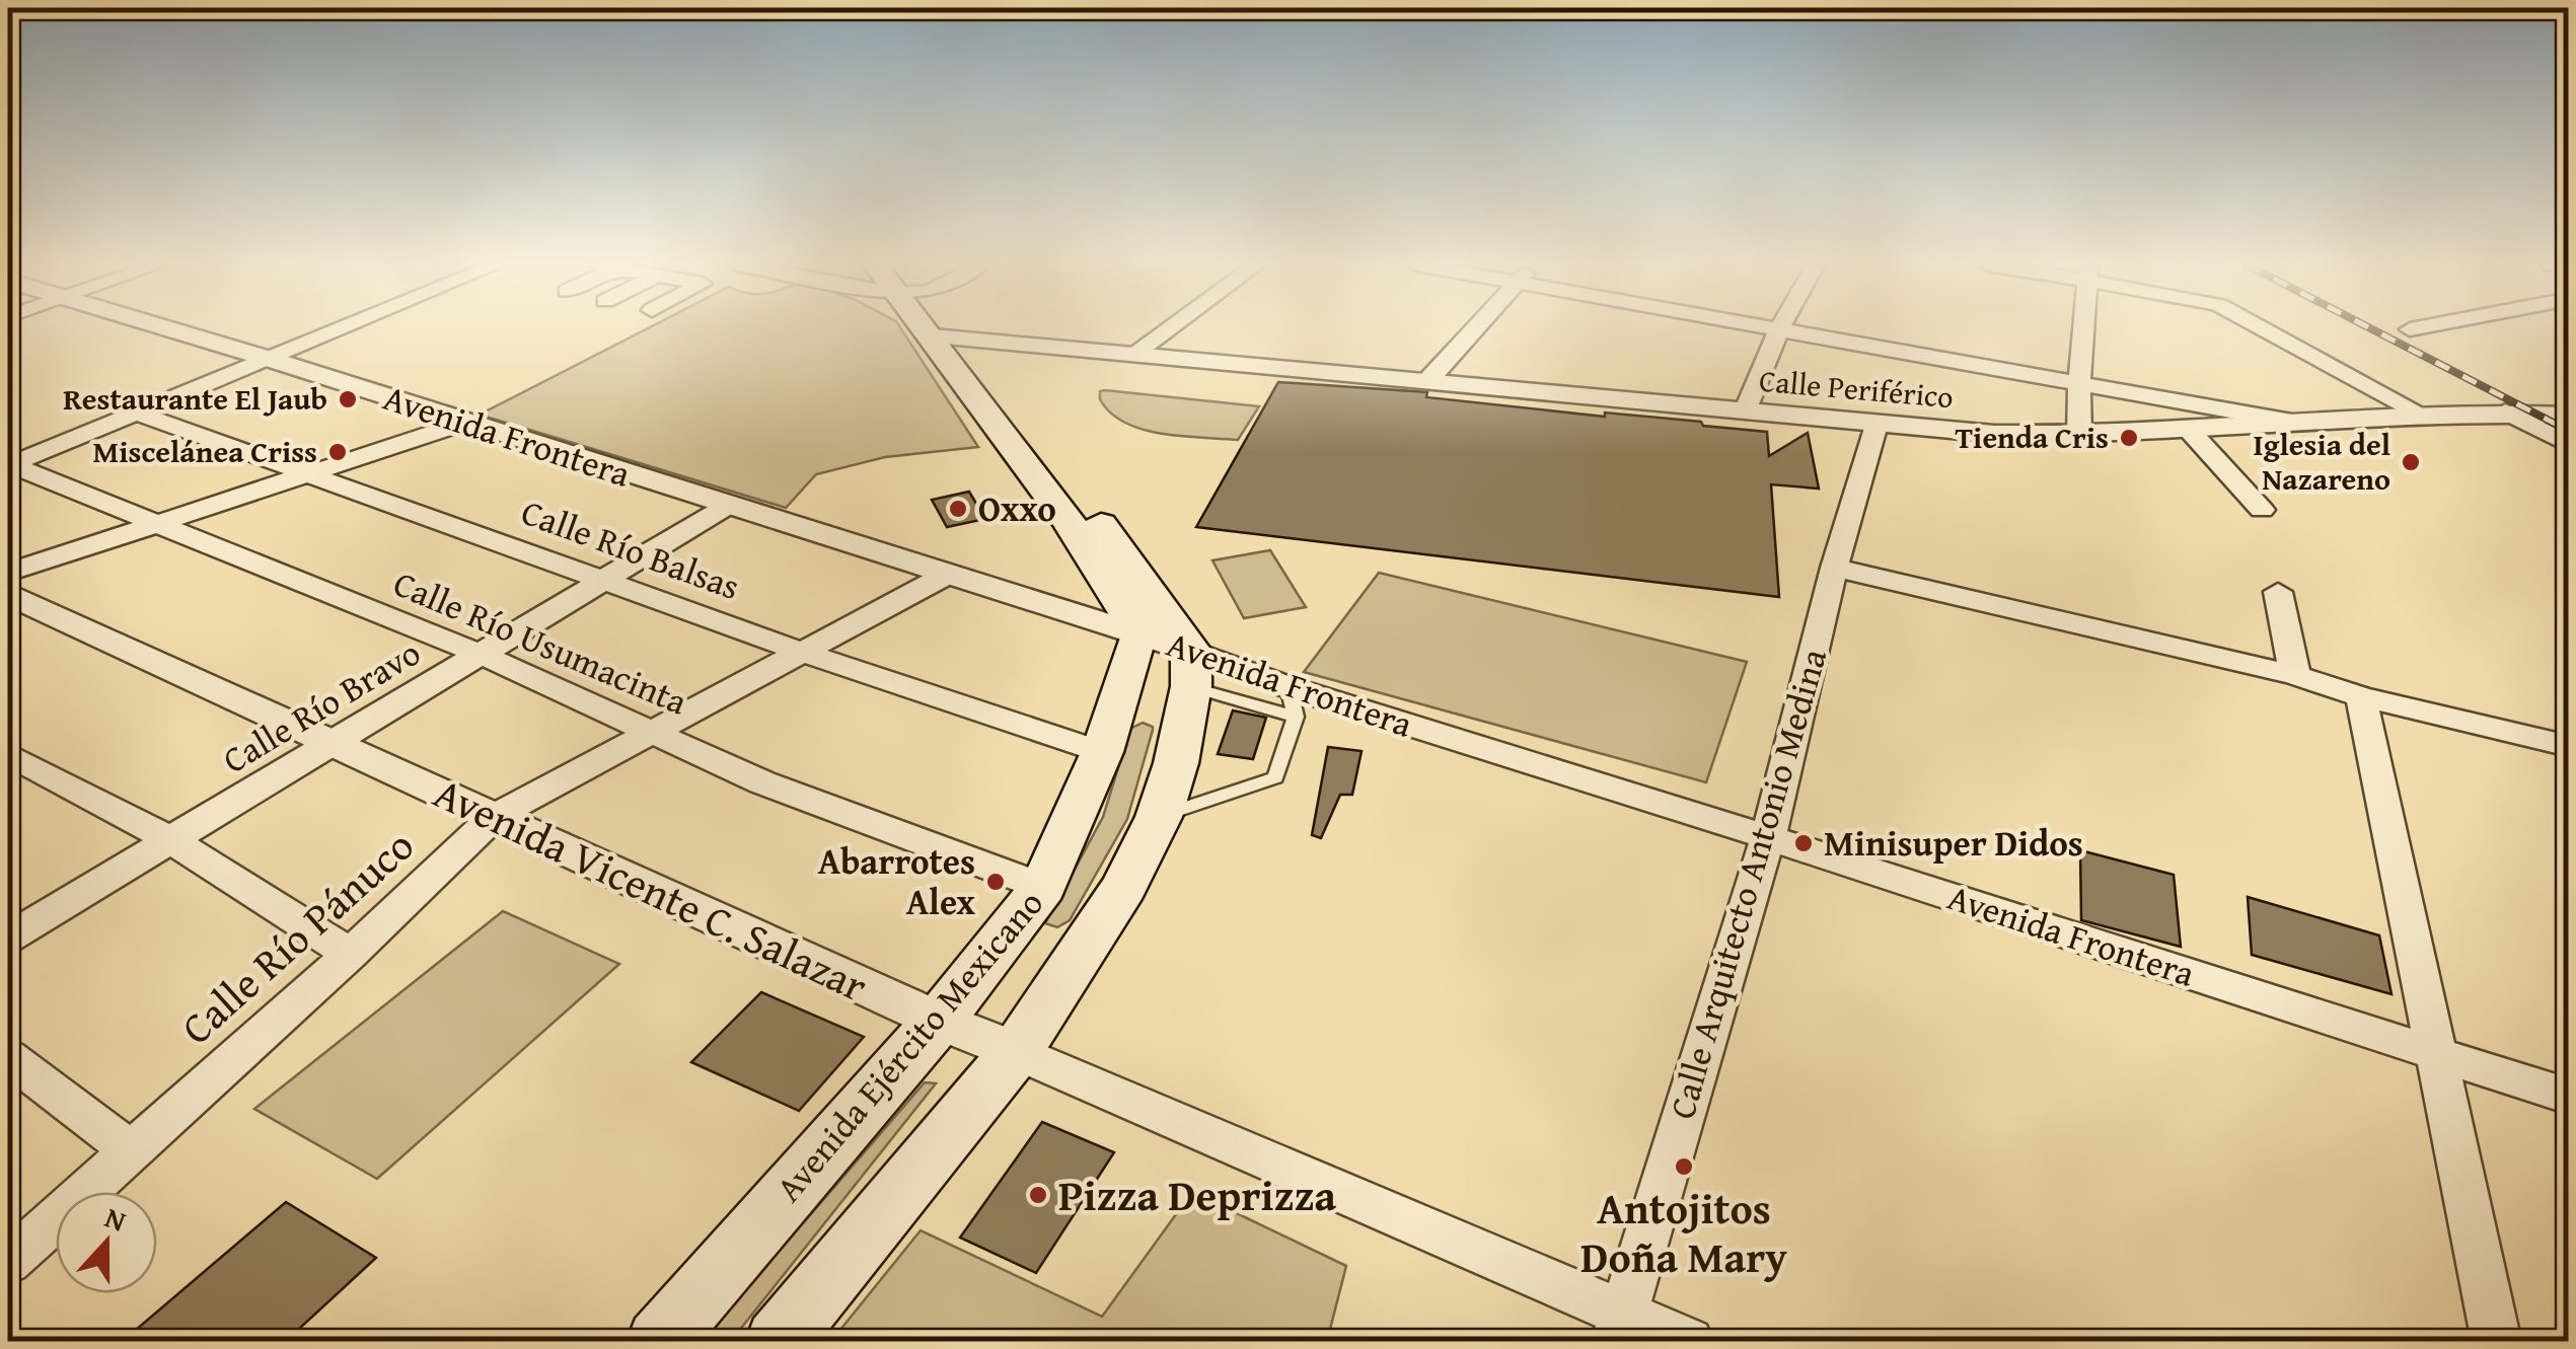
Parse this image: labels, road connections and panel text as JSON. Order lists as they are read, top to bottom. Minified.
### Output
{"streets":{"main road":["Avenida Ejército Mexicano"],"street":["Calle Periférico","Avenida Frontera","Calle Río Balsas","Calle Río Usumacinta","Calle Río Bravo","Calle Arquitecto Antonio Medina","Avenida Vicente C. Salazar","Calle Río Pánuco"]},"crossings":[["Calle Periférico","Calle Arquitecto Antonio Medina"],["Avenida Frontera","Calle Río Bravo"],["Avenida Frontera","Calle Arquitecto Antonio Medina"],["Avenida Frontera","Calle Río Pánuco"],["Avenida Frontera","Avenida Ejército Mexicano"],["Calle Río Balsas","Calle Río Bravo"],["Calle Río Balsas","Calle Río Pánuco"],["Calle Río Balsas","Avenida Ejército Mexicano"],["Calle Río Usumacinta","Calle Río Bravo"],["Calle Río Usumacinta","Calle Río Pánuco"],["Calle Río Usumacinta","Avenida Ejército Mexicano"],["Calle Río Bravo","Avenida Vicente C. Salazar"],["Calle Arquitecto Antonio Medina","Avenida Vicente C. Salazar"],["Avenida Vicente C. Salazar","Calle Río Pánuco"],["Avenida Vicente C. Salazar","Avenida Ejército Mexicano"]],"places":["Restaurante El Jaub","Tienda Cris","Miscelánea Criss","Iglesia del Nazareno","Oxxo","Minisuper Didos","Abarrotes Alex","Antojitos Doña Mary","Pizza Deprizza"],"north":"top"}
